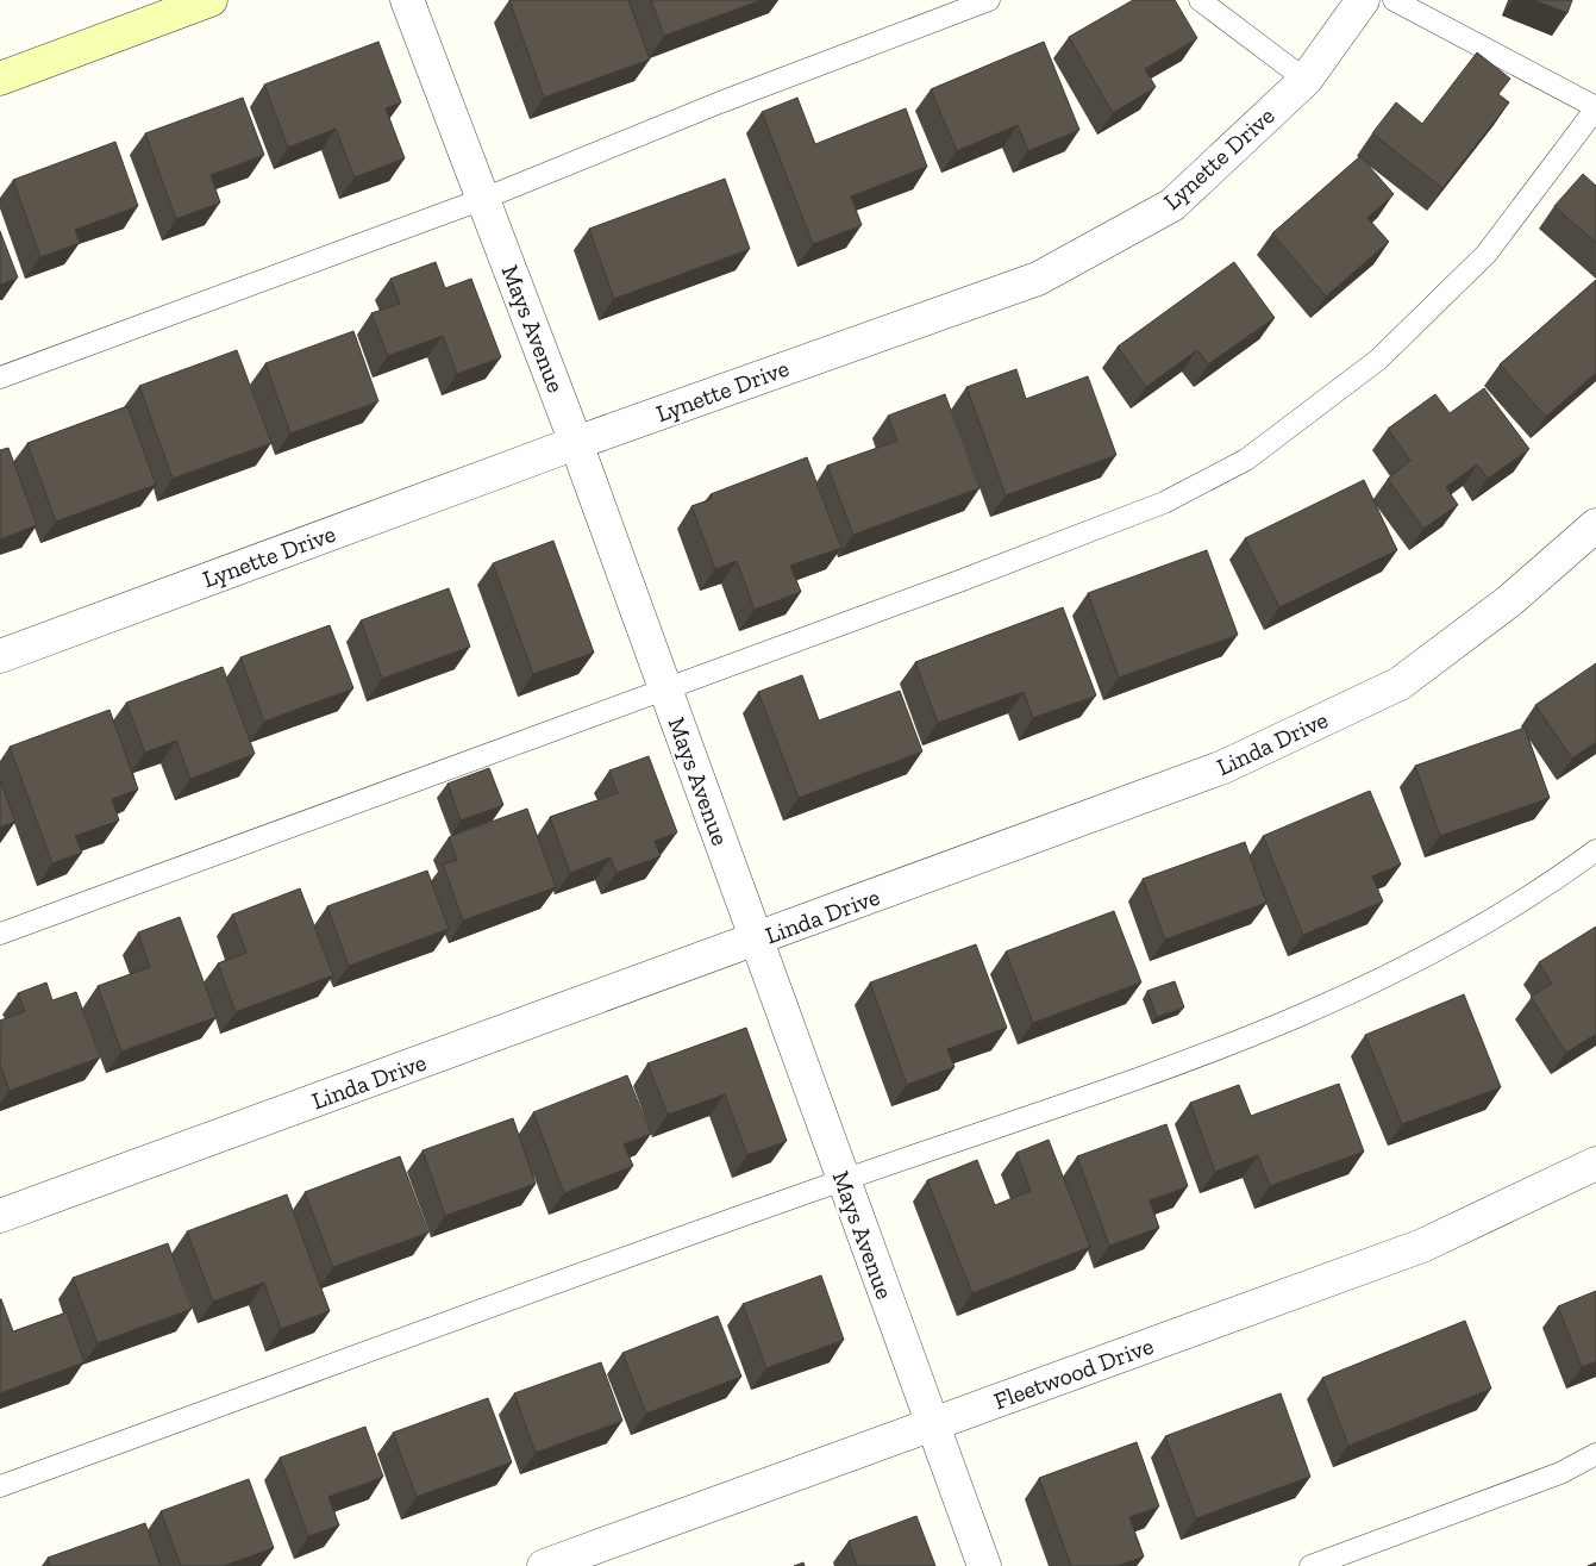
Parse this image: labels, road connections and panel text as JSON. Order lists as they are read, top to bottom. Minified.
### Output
{"streets":{"street":["Lynette Drive","Mays Avenue","Linda Drive","Fleetwood Drive"]},"crossings":[["Lynette Drive","Mays Avenue"],["Mays Avenue","Linda Drive"],["Mays Avenue","Fleetwood Drive"]]}
